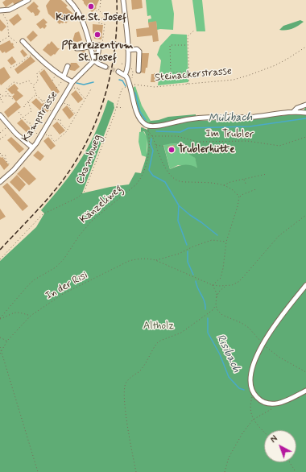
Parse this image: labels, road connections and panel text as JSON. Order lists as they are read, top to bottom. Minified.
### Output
{"streets":{"street":["Kampstrasse"],"path":["Steinackerstrasse","Im Trubler","Chambweg","Känzeliweg","In der Risi"]},"water":["Mülibach","Risibach"],"parks":["Altholz"],"places":["Kirche St. Josef","Pfarreizentrum St. Josef","Trublerhütte"],"north":"top left"}
